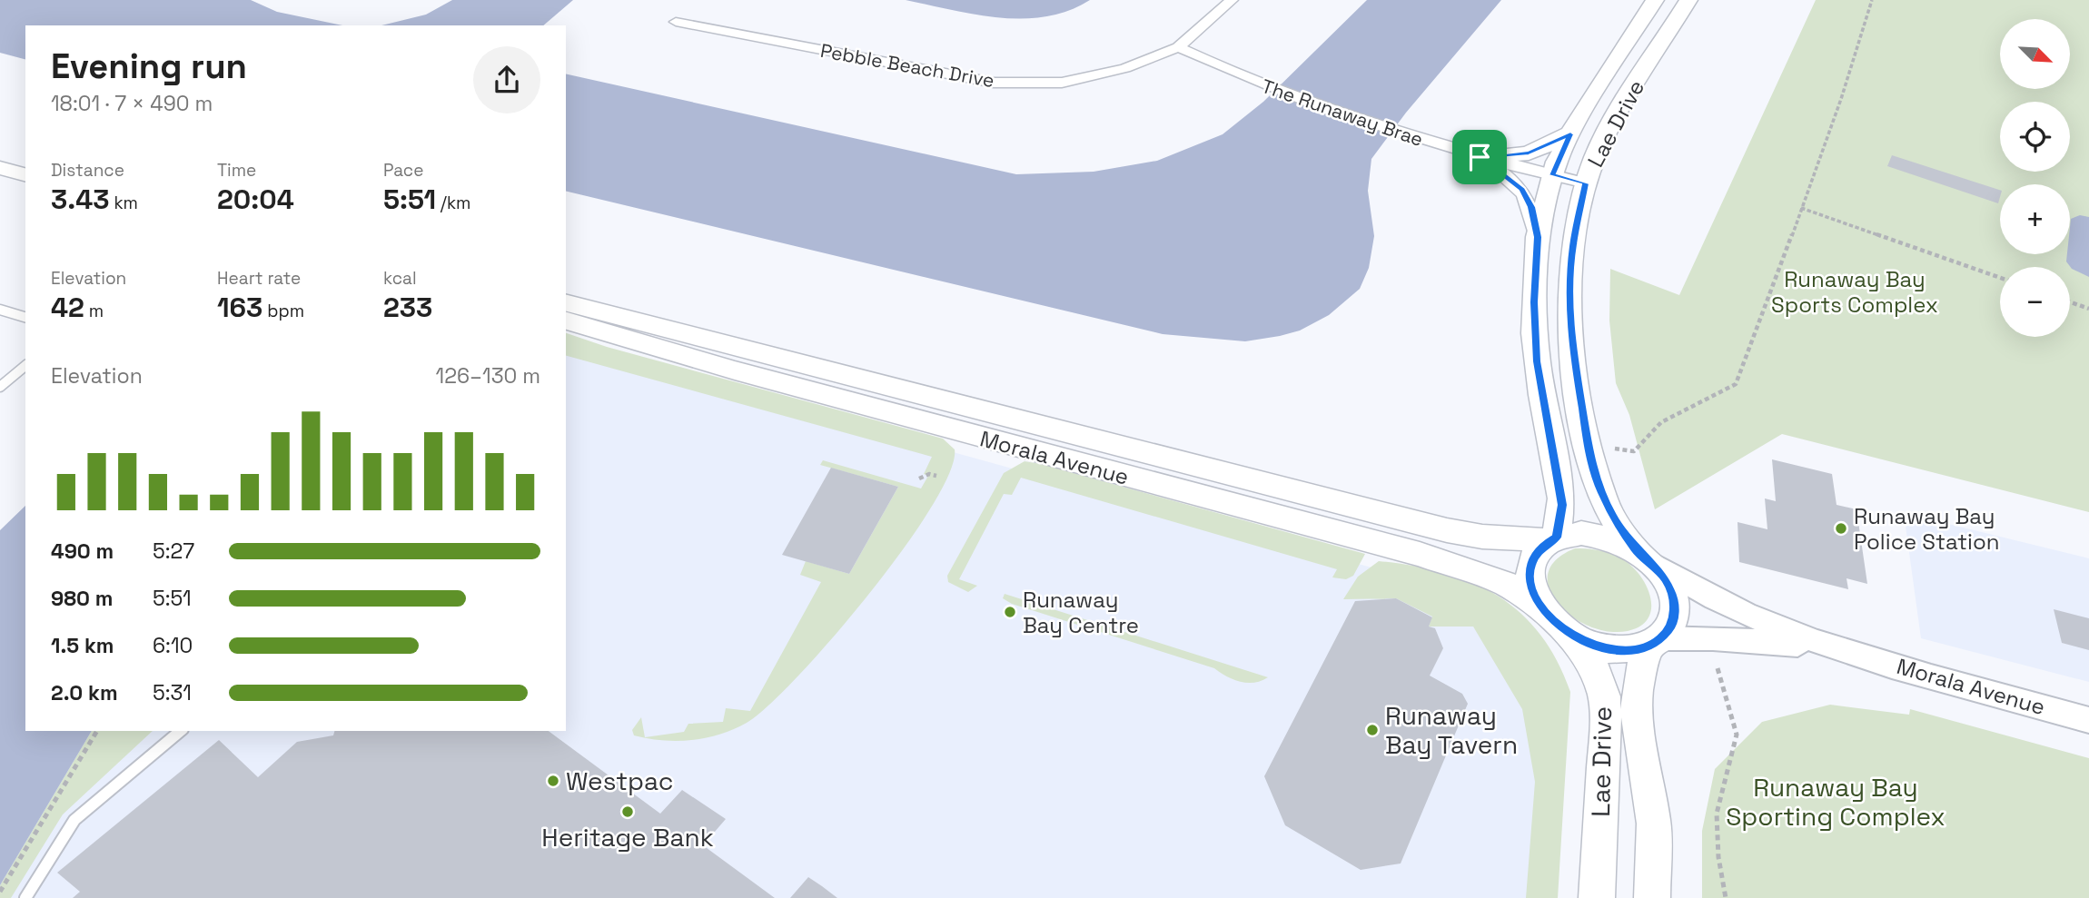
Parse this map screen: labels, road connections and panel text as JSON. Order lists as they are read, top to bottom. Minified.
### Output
{"streets":{"main road":["Lae Drive","Morala Avenue"],"street":["Pebble Beach Drive","The Runaway Brae"]},"crossings":[["Pebble Beach Drive","The Runaway Brae"],["The Runaway Brae","Lae Drive"],["Lae Drive","Morala Avenue"]],"parks":["Runaway Bay Sports Complex","Runaway Bay Sporting Complex"],"places":["Runaway Bay Police Station","Runaway Bay Centre","Runaway Bay Tavern","Westpac","Heritage Bank"],"north":"bottom right","page":{"map_buttons":["+","−"],"heading":["Evening run","18:01 · 7 × 490 m"],"stats":[["Distance","3.43 km"],["Time","20:04"],["Pace","5:51 /km"],["Elevation","42 m"],["Heart rate","163 bpm"],["kcal","233"]],"chart":["Elevation","126–130 m"],"list":[{"name":"490 m","note":"5:27"},{"name":"980 m","note":"5:51"},{"name":"1.5 km","note":"6:10"},{"name":"2.0 km","note":"5:31"}]}}
